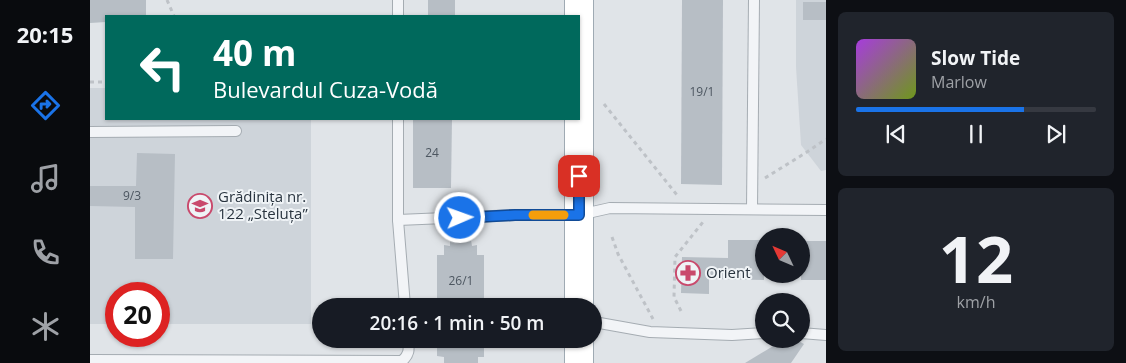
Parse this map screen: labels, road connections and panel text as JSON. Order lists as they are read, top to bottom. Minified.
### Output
{"places":{"school or university":["Grădinița nr. 122 „Steluța”"],"pharmacy":["Orient"]},"house_numbers":["19/1","24","9/3","26/1"],"north":"top left","page":{"tabs":"20:15","turn":["40 m","Bulevardul Cuza-Vodă"],"song":["Slow Tide","Marlow"],"tile":["12","km/h"],"limit":"20","trip":"20:16 · 1 min · 50 m"}}
